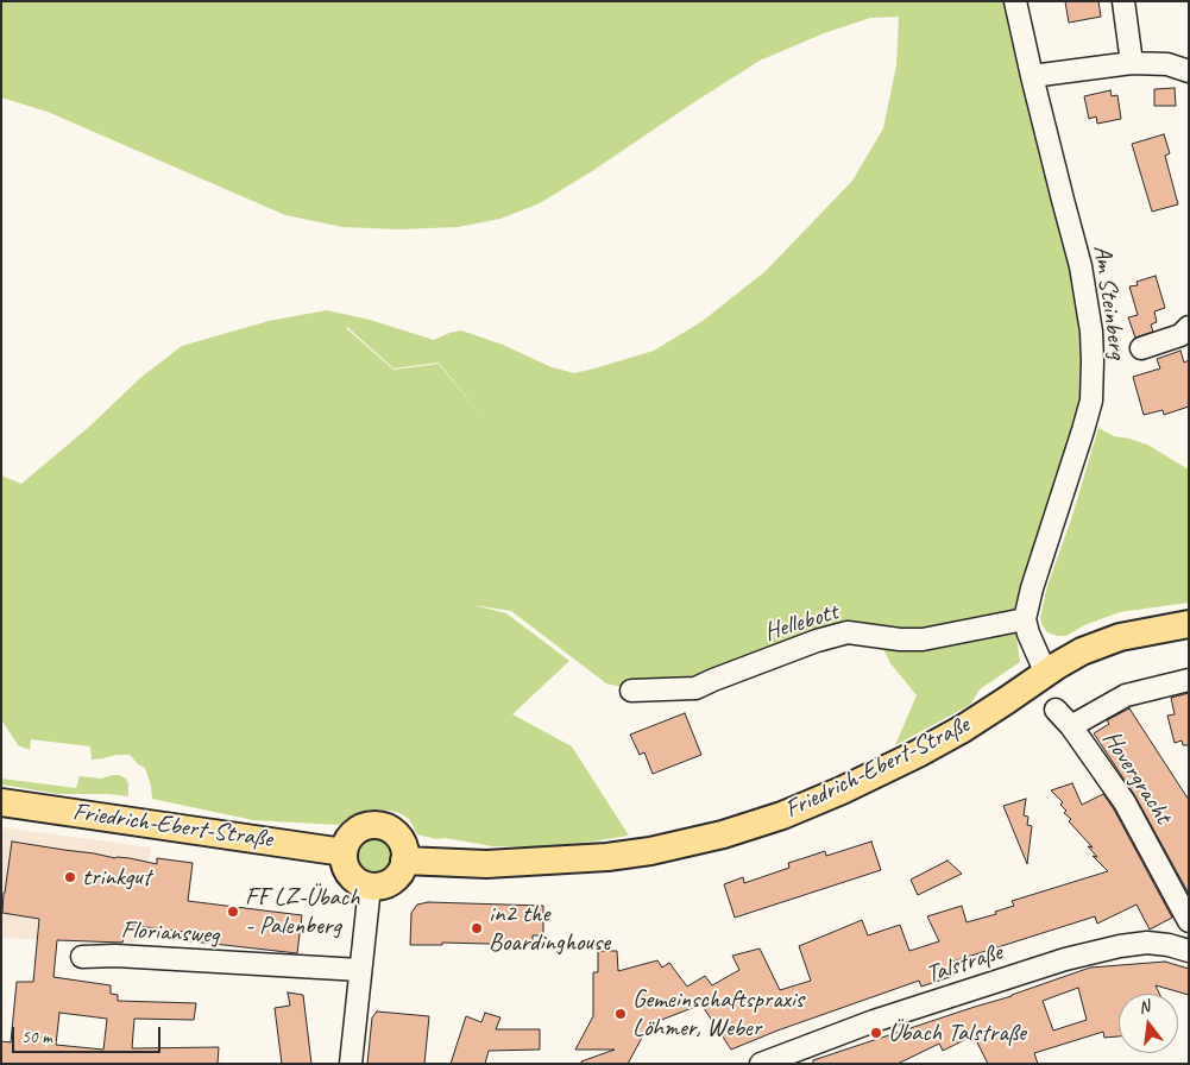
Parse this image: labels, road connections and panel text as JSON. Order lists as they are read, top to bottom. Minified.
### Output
{"streets":{"main road":["Friedrich-Ebert-Straße"],"street":["Am Steinberg","Hellebott","Hovergracht","Floriansweg","Talstraße"]},"crossings":[["Am Steinberg","Hellebott"]],"places":["trinkgut","FF LZ-Übach - Palenberg","in2 the Boardinghouse","Gemeinschaftspraxis Löhmer, Weber","Übach Talstraße"],"scale_bar":"50 m","north":"top"}
